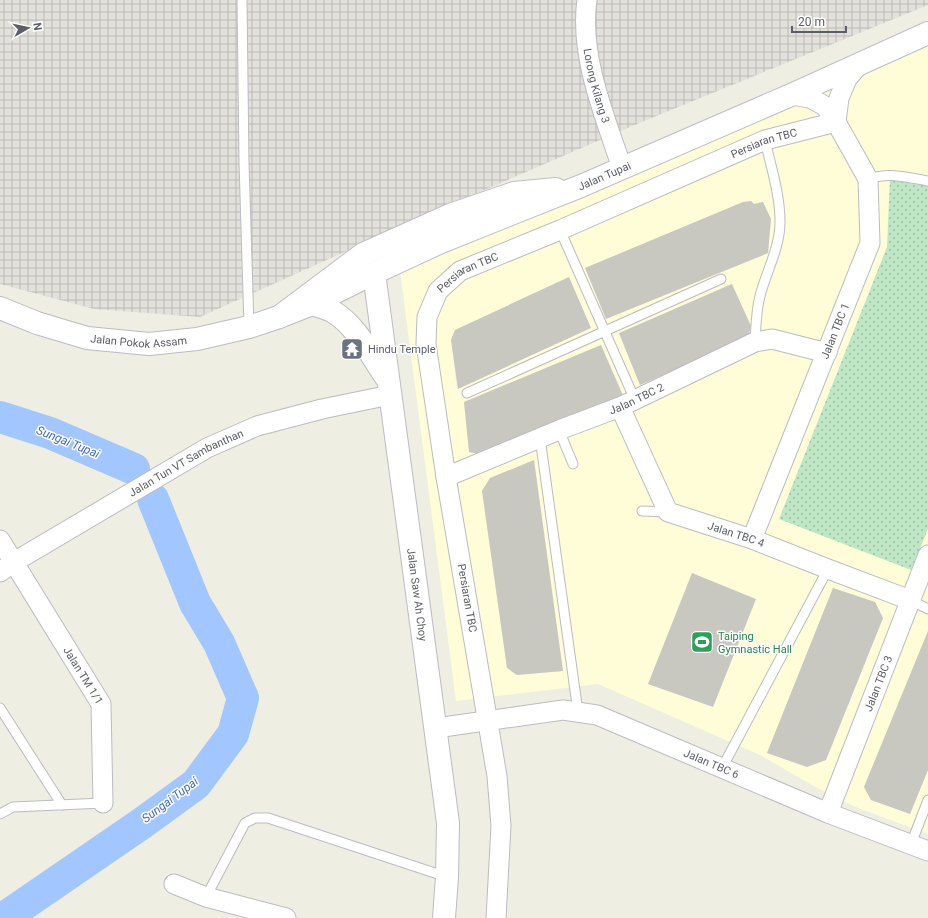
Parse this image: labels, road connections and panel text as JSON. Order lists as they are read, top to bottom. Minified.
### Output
{"streets":{"street":["Lorong Kilang 3","Persiaran TBC","Jalan Tupai","Jalan TBC 1","Jalan Pokok Assam","Jalan TBC 2","Jalan Tun VT Sambanthan","Jalan TBC 4","Jalan Saw Ah Choy","Jalan TM 1/1","Jalan TBC 3","Jalan TBC 6"]},"crossings":[["Lorong Kilang 3","Jalan Tupai"],["Persiaran TBC","Jalan TBC 1"],["Persiaran TBC","Jalan TBC 2"],["Persiaran TBC","Jalan TBC 6"],["Jalan Tupai","Jalan TBC 1"],["Jalan Tupai","Jalan Pokok Assam"],["Jalan Tupai","Jalan Saw Ah Choy"],["Jalan TBC 1","Jalan TBC 2"],["Jalan TBC 1","Jalan TBC 4"],["Jalan Tun VT Sambanthan","Jalan Saw Ah Choy"],["Jalan Tun VT Sambanthan","Jalan TM 1/1"],["Jalan TBC 4","Jalan TBC 3"],["Jalan Saw Ah Choy","Jalan TBC 6"],["Jalan TBC 3","Jalan TBC 6"]],"water":["Sungai Tupai"],"places":{"temple":["Hindu Temple"],"sports":["Taiping Gymnastic Hall"]},"scale_bar":"20 m","north":"right"}
